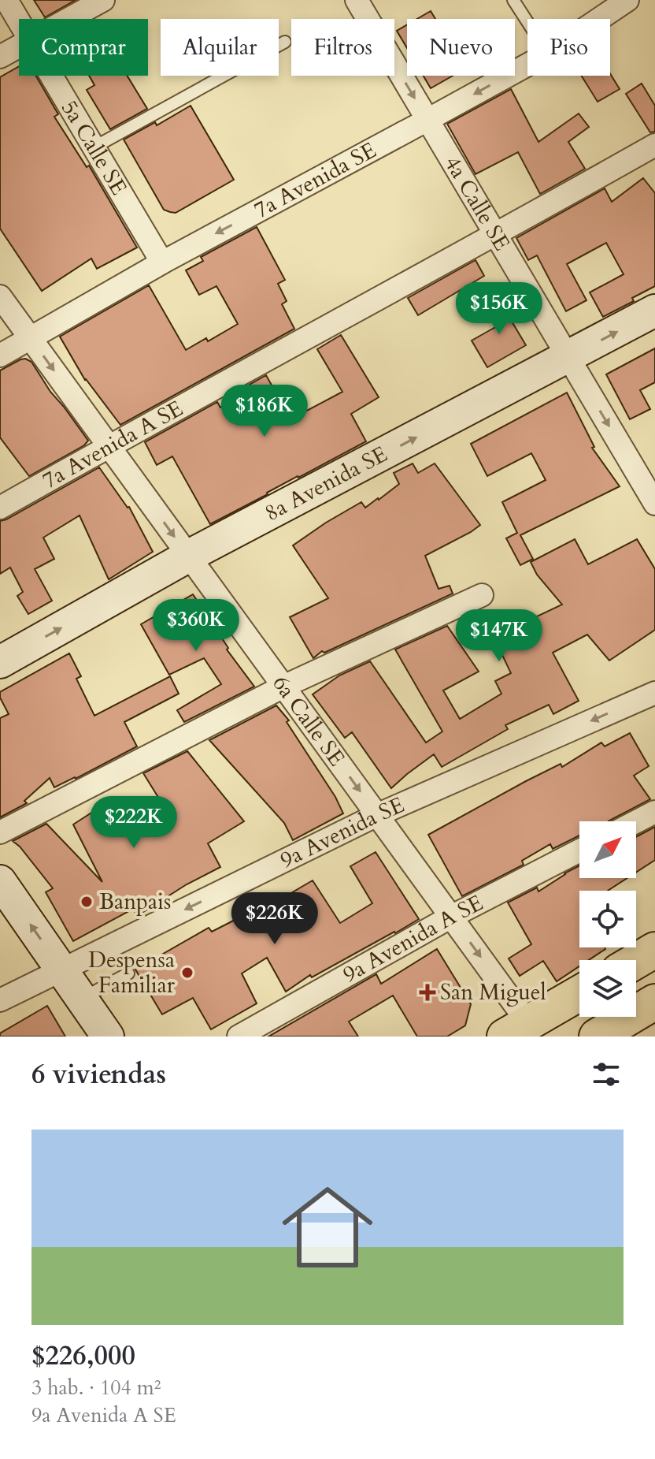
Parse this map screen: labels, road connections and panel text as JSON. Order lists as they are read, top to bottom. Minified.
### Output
{"streets":{"street":["5a Calle SE","7a Avenida SE","4a Calle SE","7a Avenida A SE","8a Avenida SE","6a Calle SE","9a Avenida SE","9a Avenida A SE"]},"crossings":[["5a Calle SE","7a Avenida SE"],["7a Avenida SE","4a Calle SE"],["7a Avenida SE","6a Calle SE"],["4a Calle SE","7a Avenida A SE"],["4a Calle SE","8a Avenida SE"],["7a Avenida A SE","6a Calle SE"],["8a Avenida SE","6a Calle SE"],["6a Calle SE","9a Avenida SE"],["6a Calle SE","9a Avenida A SE"]],"one_way":["7a Avenida SE","4a Calle SE","6a Calle SE"],"places":{"other":["Banpais","Despensa Familiar"],"health":["San Miguel"]},"north":"top right","page":{"chip":["Comprar","Alquilar","Filtros","Nuevo","Piso"],"price":["$156K","$186K","$360K","$147K","$222K","$226K"],"heading":"6 viviendas","list":[{"name":"$226,000","note":"3 hab. · 104 m² · 9a Avenida A SE"}]}}
